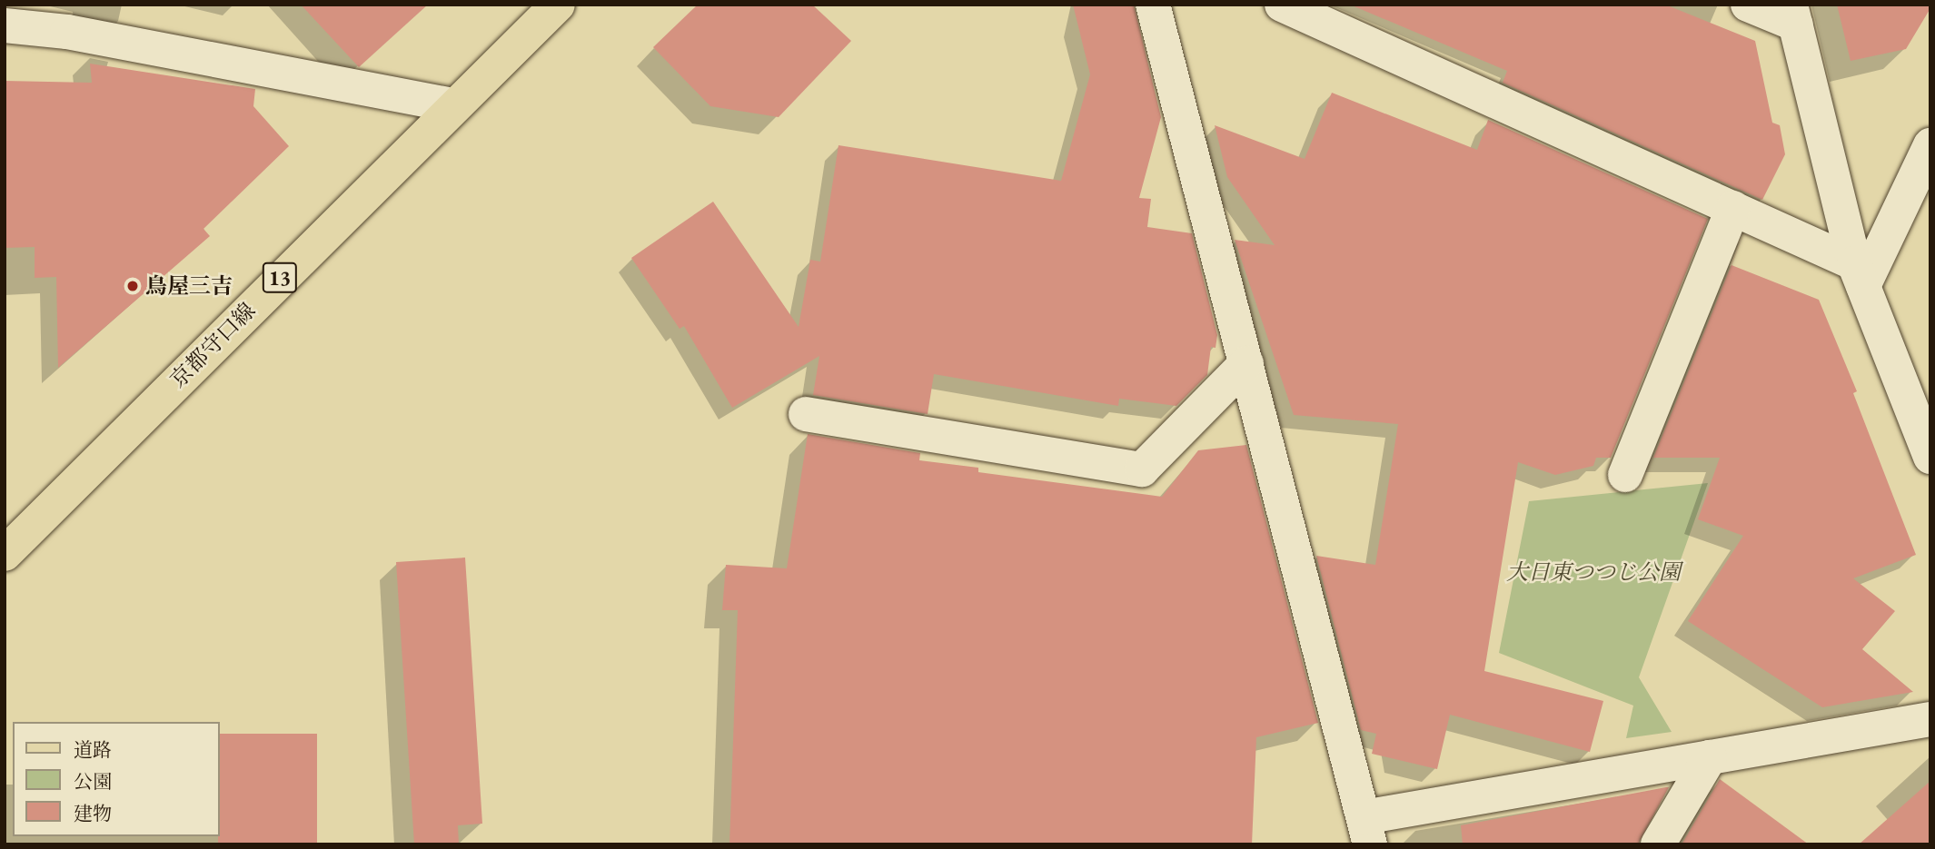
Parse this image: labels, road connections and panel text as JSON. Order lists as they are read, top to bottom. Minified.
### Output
{"streets":{"main road":["13","京都守口線"]},"parks":["大日東つつじ公園"],"places":["鳥屋三吉"],"legend":["道路","公園","建物"]}
